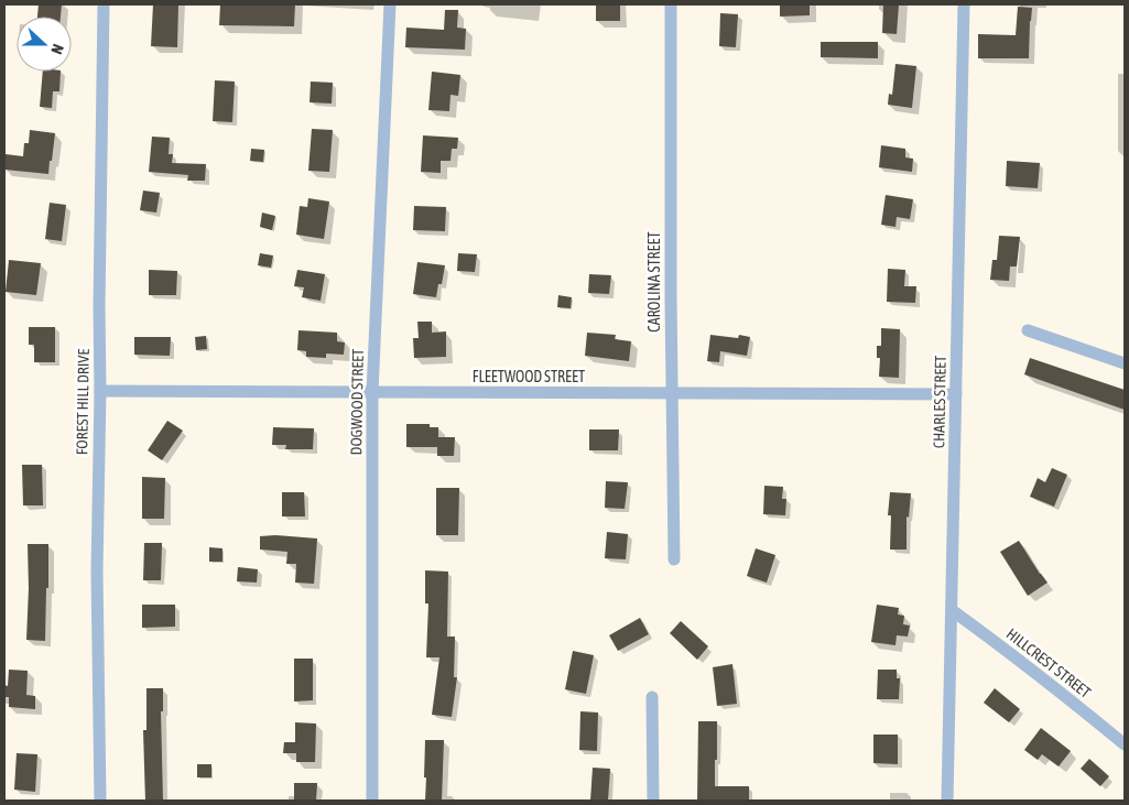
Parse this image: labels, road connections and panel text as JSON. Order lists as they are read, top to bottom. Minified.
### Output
{"streets":{"street":["CAROLINA STREET","FLEETWOOD STREET","FOREST HILL DRIVE","DOGWOOD STREET","CHARLES STREET","HILLCREST STREET"]},"crossings":[["CAROLINA STREET","FLEETWOOD STREET"],["FLEETWOOD STREET","FOREST HILL DRIVE"],["FLEETWOOD STREET","DOGWOOD STREET"],["FLEETWOOD STREET","CHARLES STREET"],["CHARLES STREET","HILLCREST STREET"]],"north":"right"}
